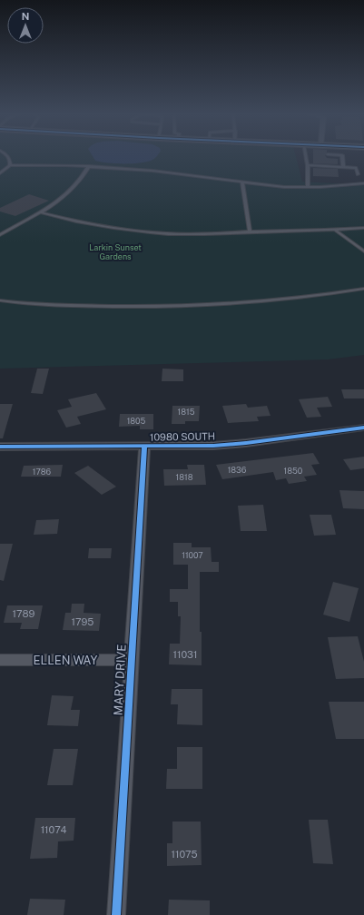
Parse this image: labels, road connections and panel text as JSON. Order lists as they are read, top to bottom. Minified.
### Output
{"streets":{"street":["10980 SOUTH","ELLEN WAY","MARY DRIVE"]},"crossings":[["10980 SOUTH","MARY DRIVE"],["ELLEN WAY","MARY DRIVE"]],"parks":["Larkin Sunset Gardens"],"house_numbers":["1815","1805","1836","1850","1786","1818","11007","1789","1795","11031","11074","11075"],"north":"top"}
